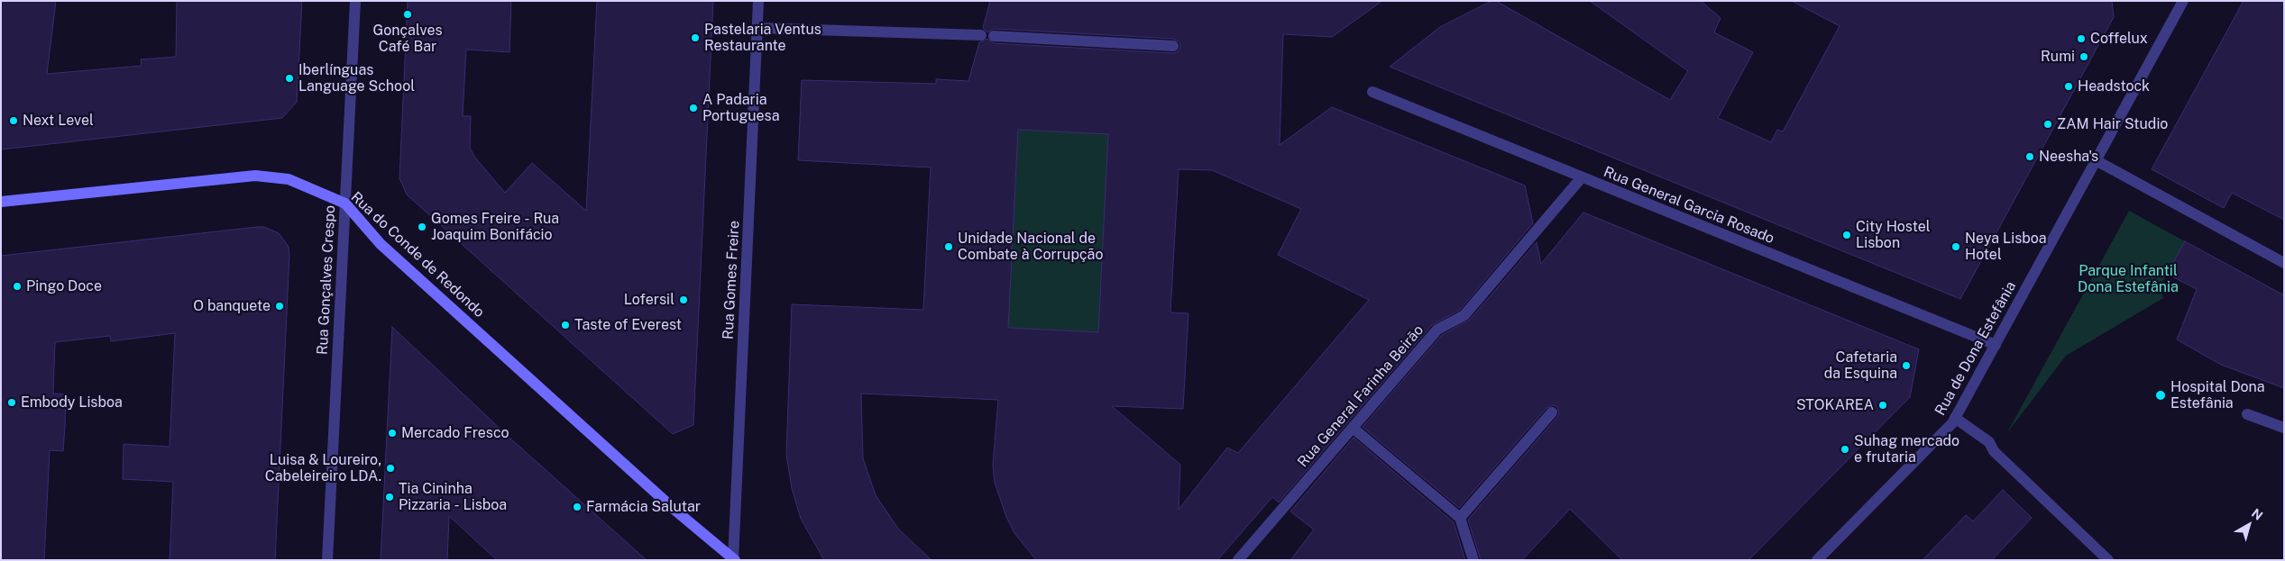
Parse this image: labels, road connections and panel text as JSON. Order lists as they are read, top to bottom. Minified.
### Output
{"streets":{"main road":["Rua do Conde de Redondo"],"street":["Rua General Garcia Rosado","Rua Gonçalves Crespo","Rua Gomes Freire","Rua de Dona Estefânia","Rua General Farinha Beirão"]},"crossings":[["Rua General Garcia Rosado","Rua de Dona Estefânia"],["Rua General Garcia Rosado","Rua General Farinha Beirão"],["Rua do Conde de Redondo","Rua Gonçalves Crespo"],["Rua do Conde de Redondo","Rua Gomes Freire"]],"parks":["Parque Infantil Dona Estefânia"],"places":["Gonçalves Café Bar","Pastelaria Ventus Restaurante","Coffelux","Rumi","Iberlínguas Language School","Headstock","A Padaria Portuguesa","Next Level","ZAM Hair Studio","Neesha's","Gomes Freire - Rua Joaquim Bonifácio","City Hostel Lisbon","Unidade Nacional de Combate à Corrupção","Neya Lisboa Hotel","Pingo Doce","Lofersil","O banquete","Taste of Everest","Cafetaria da Esquina","Hospital Dona Estefânia","Embody Lisboa","STOKAREA","Mercado Fresco","Suhag mercado e frutaria","Luisa & Loureiro, Cabeleireiro LDA.","Tia Cininha Pizzaria - Lisboa","Farmácia Salutar"],"north":"top right"}
